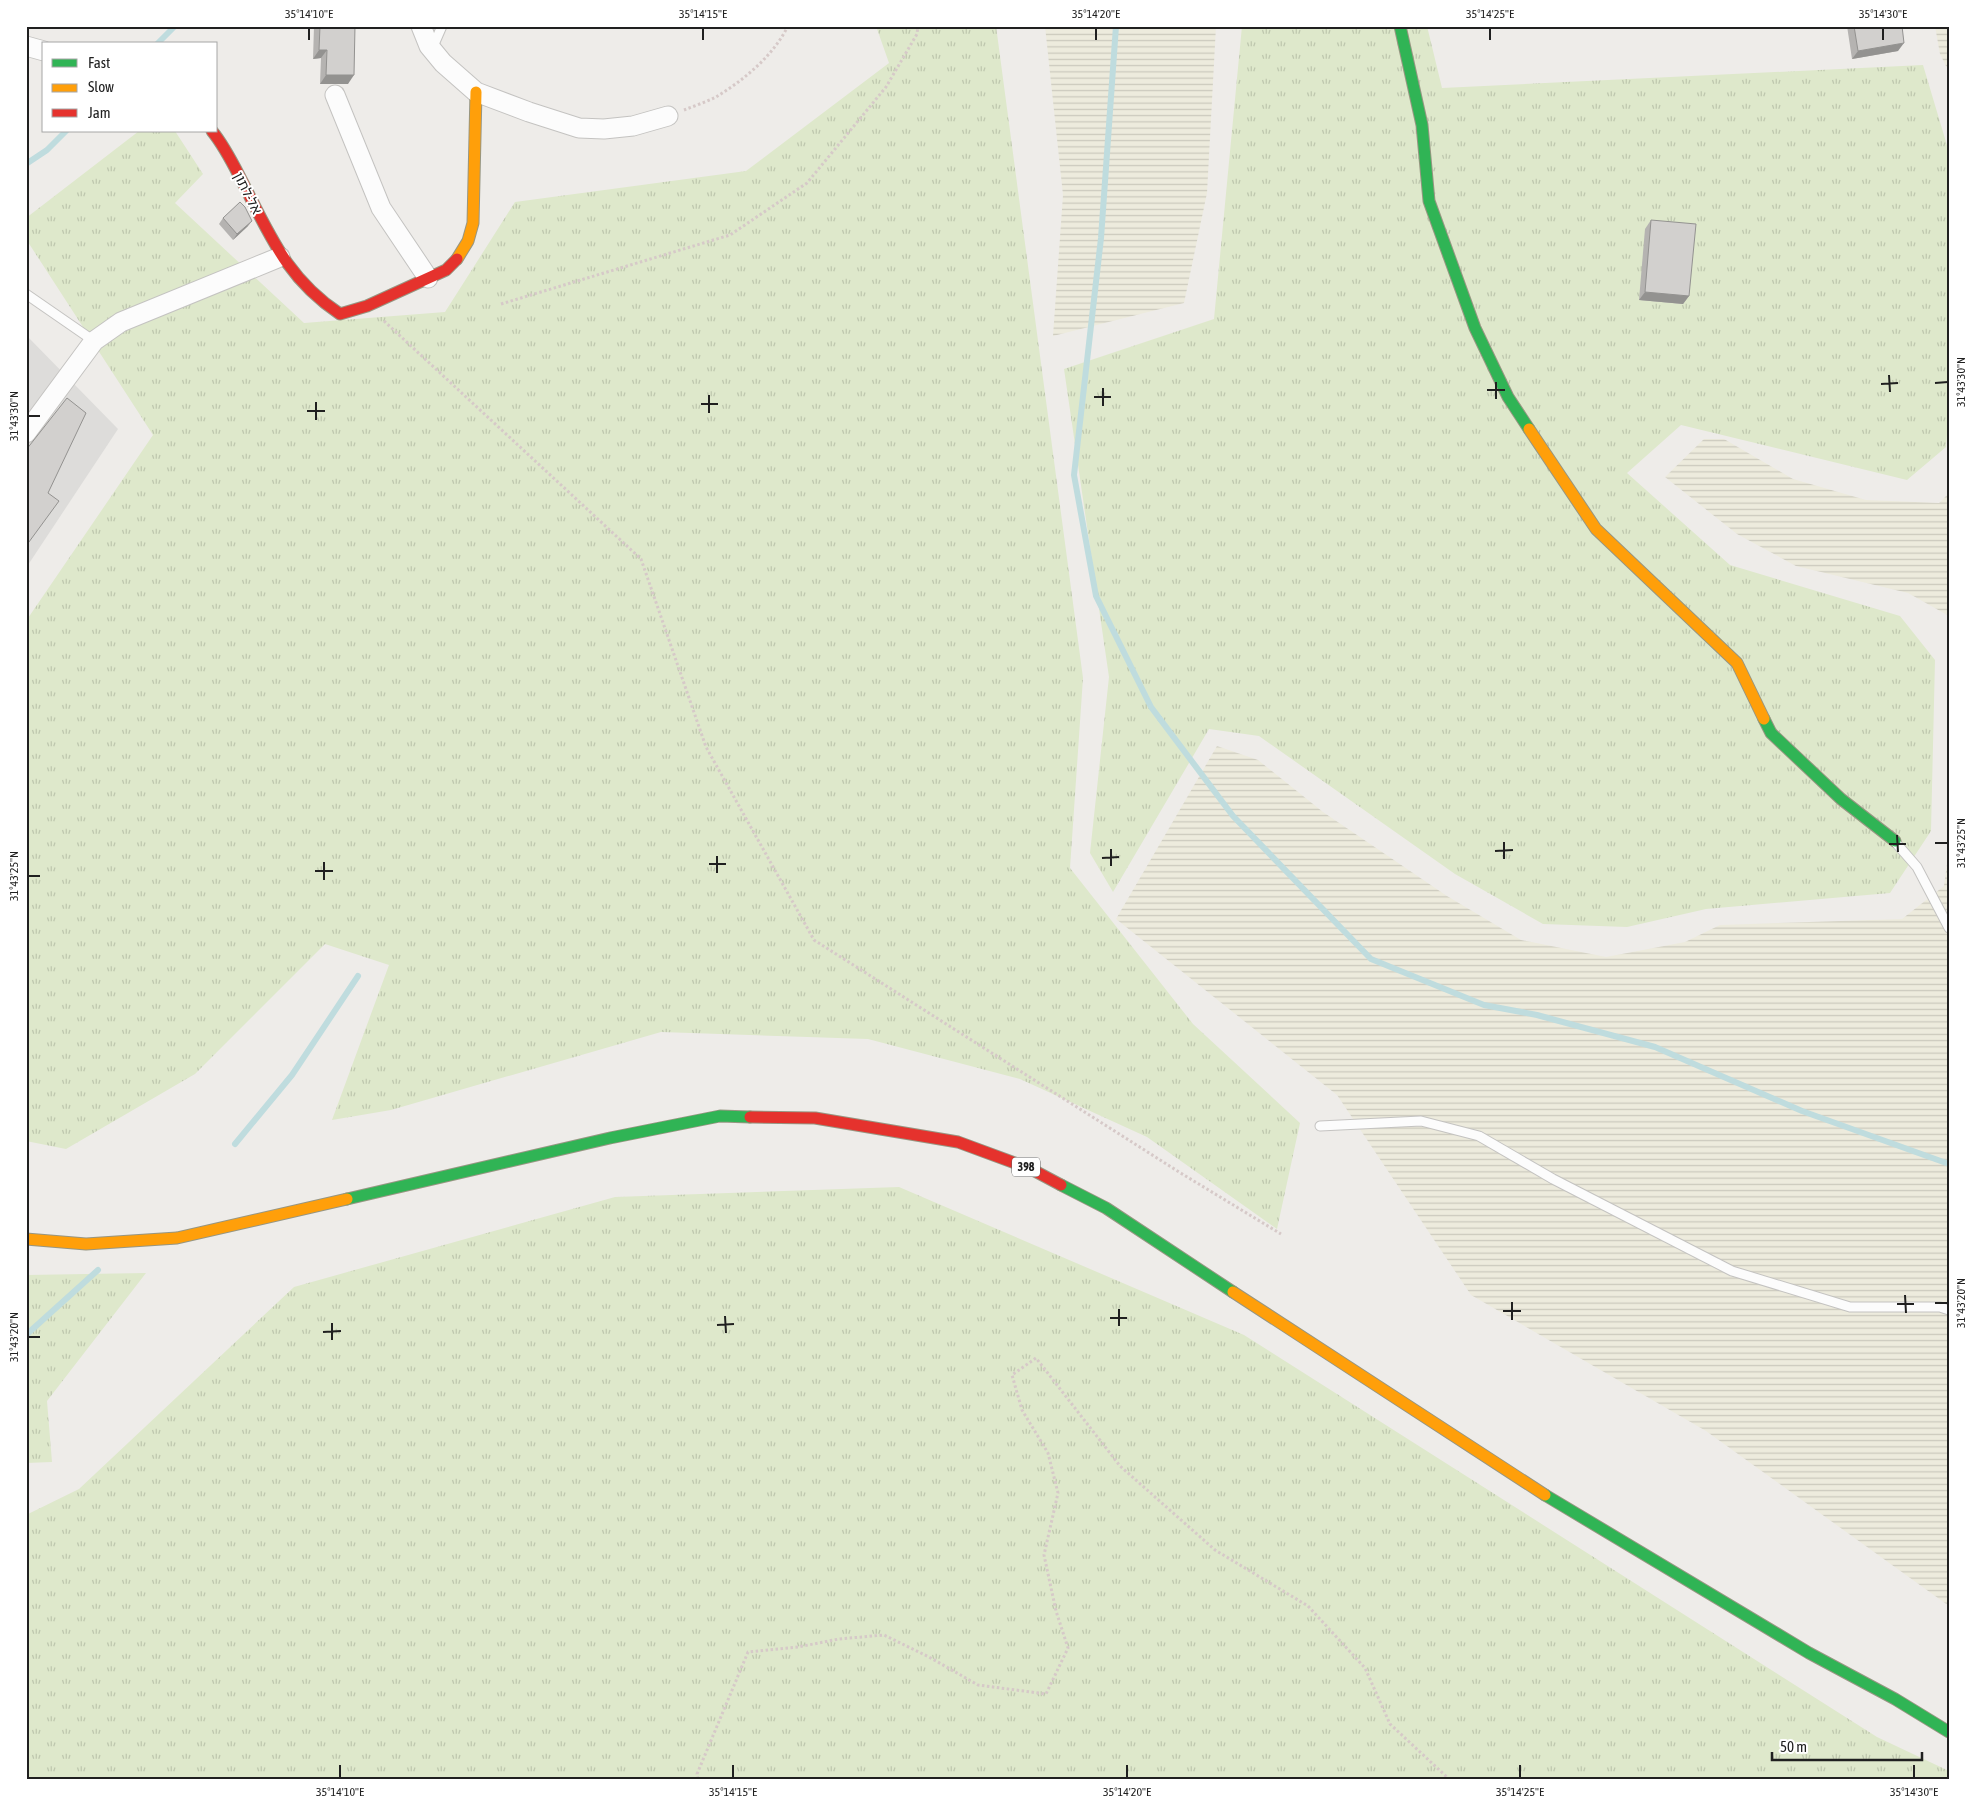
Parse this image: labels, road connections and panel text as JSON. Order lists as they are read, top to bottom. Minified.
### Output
{"streets":{"main road":["אל-לתון","398"]},"legend":["Fast","Slow","Jam"],"scale_bar":"50 m","coordinates":["35°14'10\"E","35°14'15\"E","35°14'20\"E","35°14'25\"E","35°14'30\"E","31°43'30\"N","31°43'25\"N","31°43'20\"N"]}
